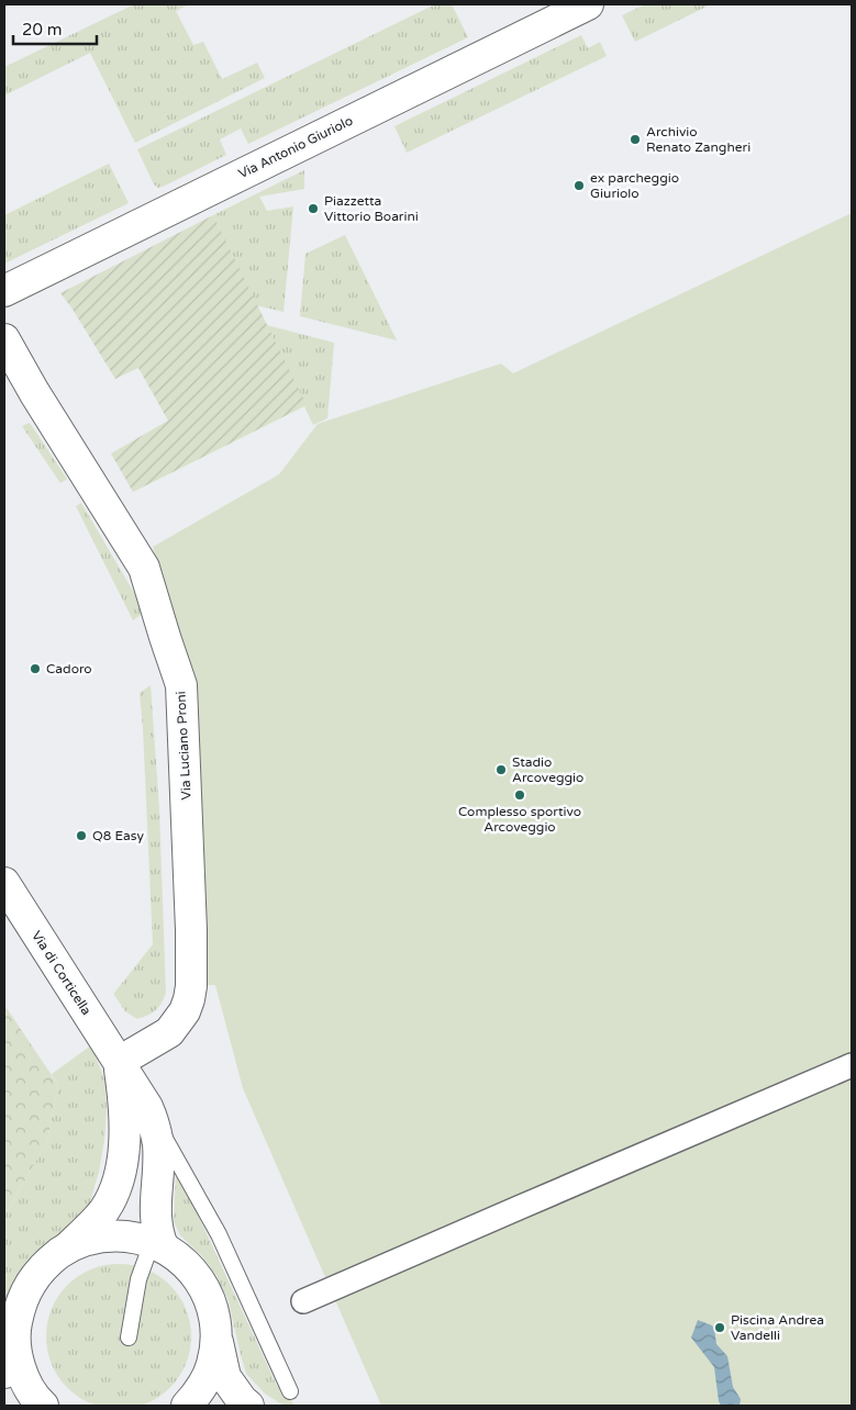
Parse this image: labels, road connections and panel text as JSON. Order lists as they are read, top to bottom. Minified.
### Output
{"streets":{"main road":["Via Antonio Giuriolo","Via Luciano Proni","Via di Corticella"]},"crossings":[["Via Luciano Proni","Via di Corticella"]],"places":["Archivio Renato Zangheri","ex parcheggio Giuriolo","Piazzetta Vittorio Boarini","Cadoro","Stadio Arcoveggio","Complesso sportivo Arcoveggio","Q8 Easy","Piscina Andrea Vandelli"],"scale_bar":"20 m"}
